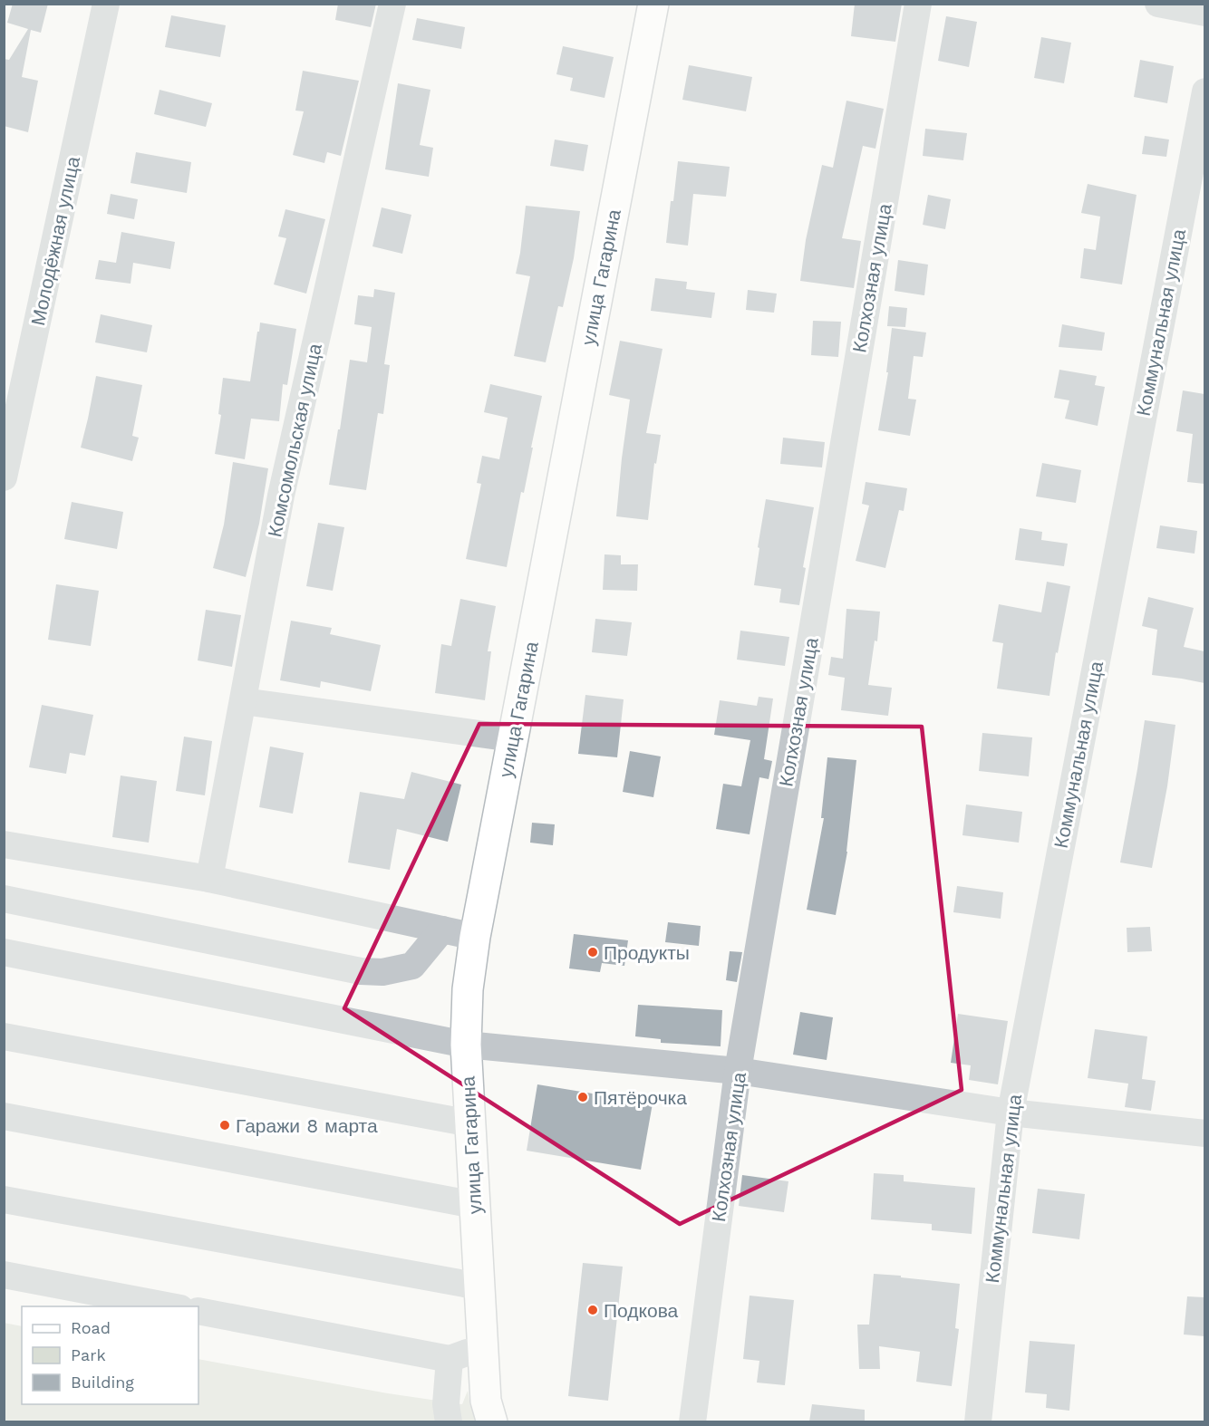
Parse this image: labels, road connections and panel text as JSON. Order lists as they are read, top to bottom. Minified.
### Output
{"streets":{"main road":["улица Гагарина"],"street":["Молодёжная улица","Колхозная улица","Коммунальная улица","Комсомольская улица"]},"places":["Продукты","Пятёрочка","Гаражи 8 марта","Подкова"],"legend":["Road","Park","Building"]}
